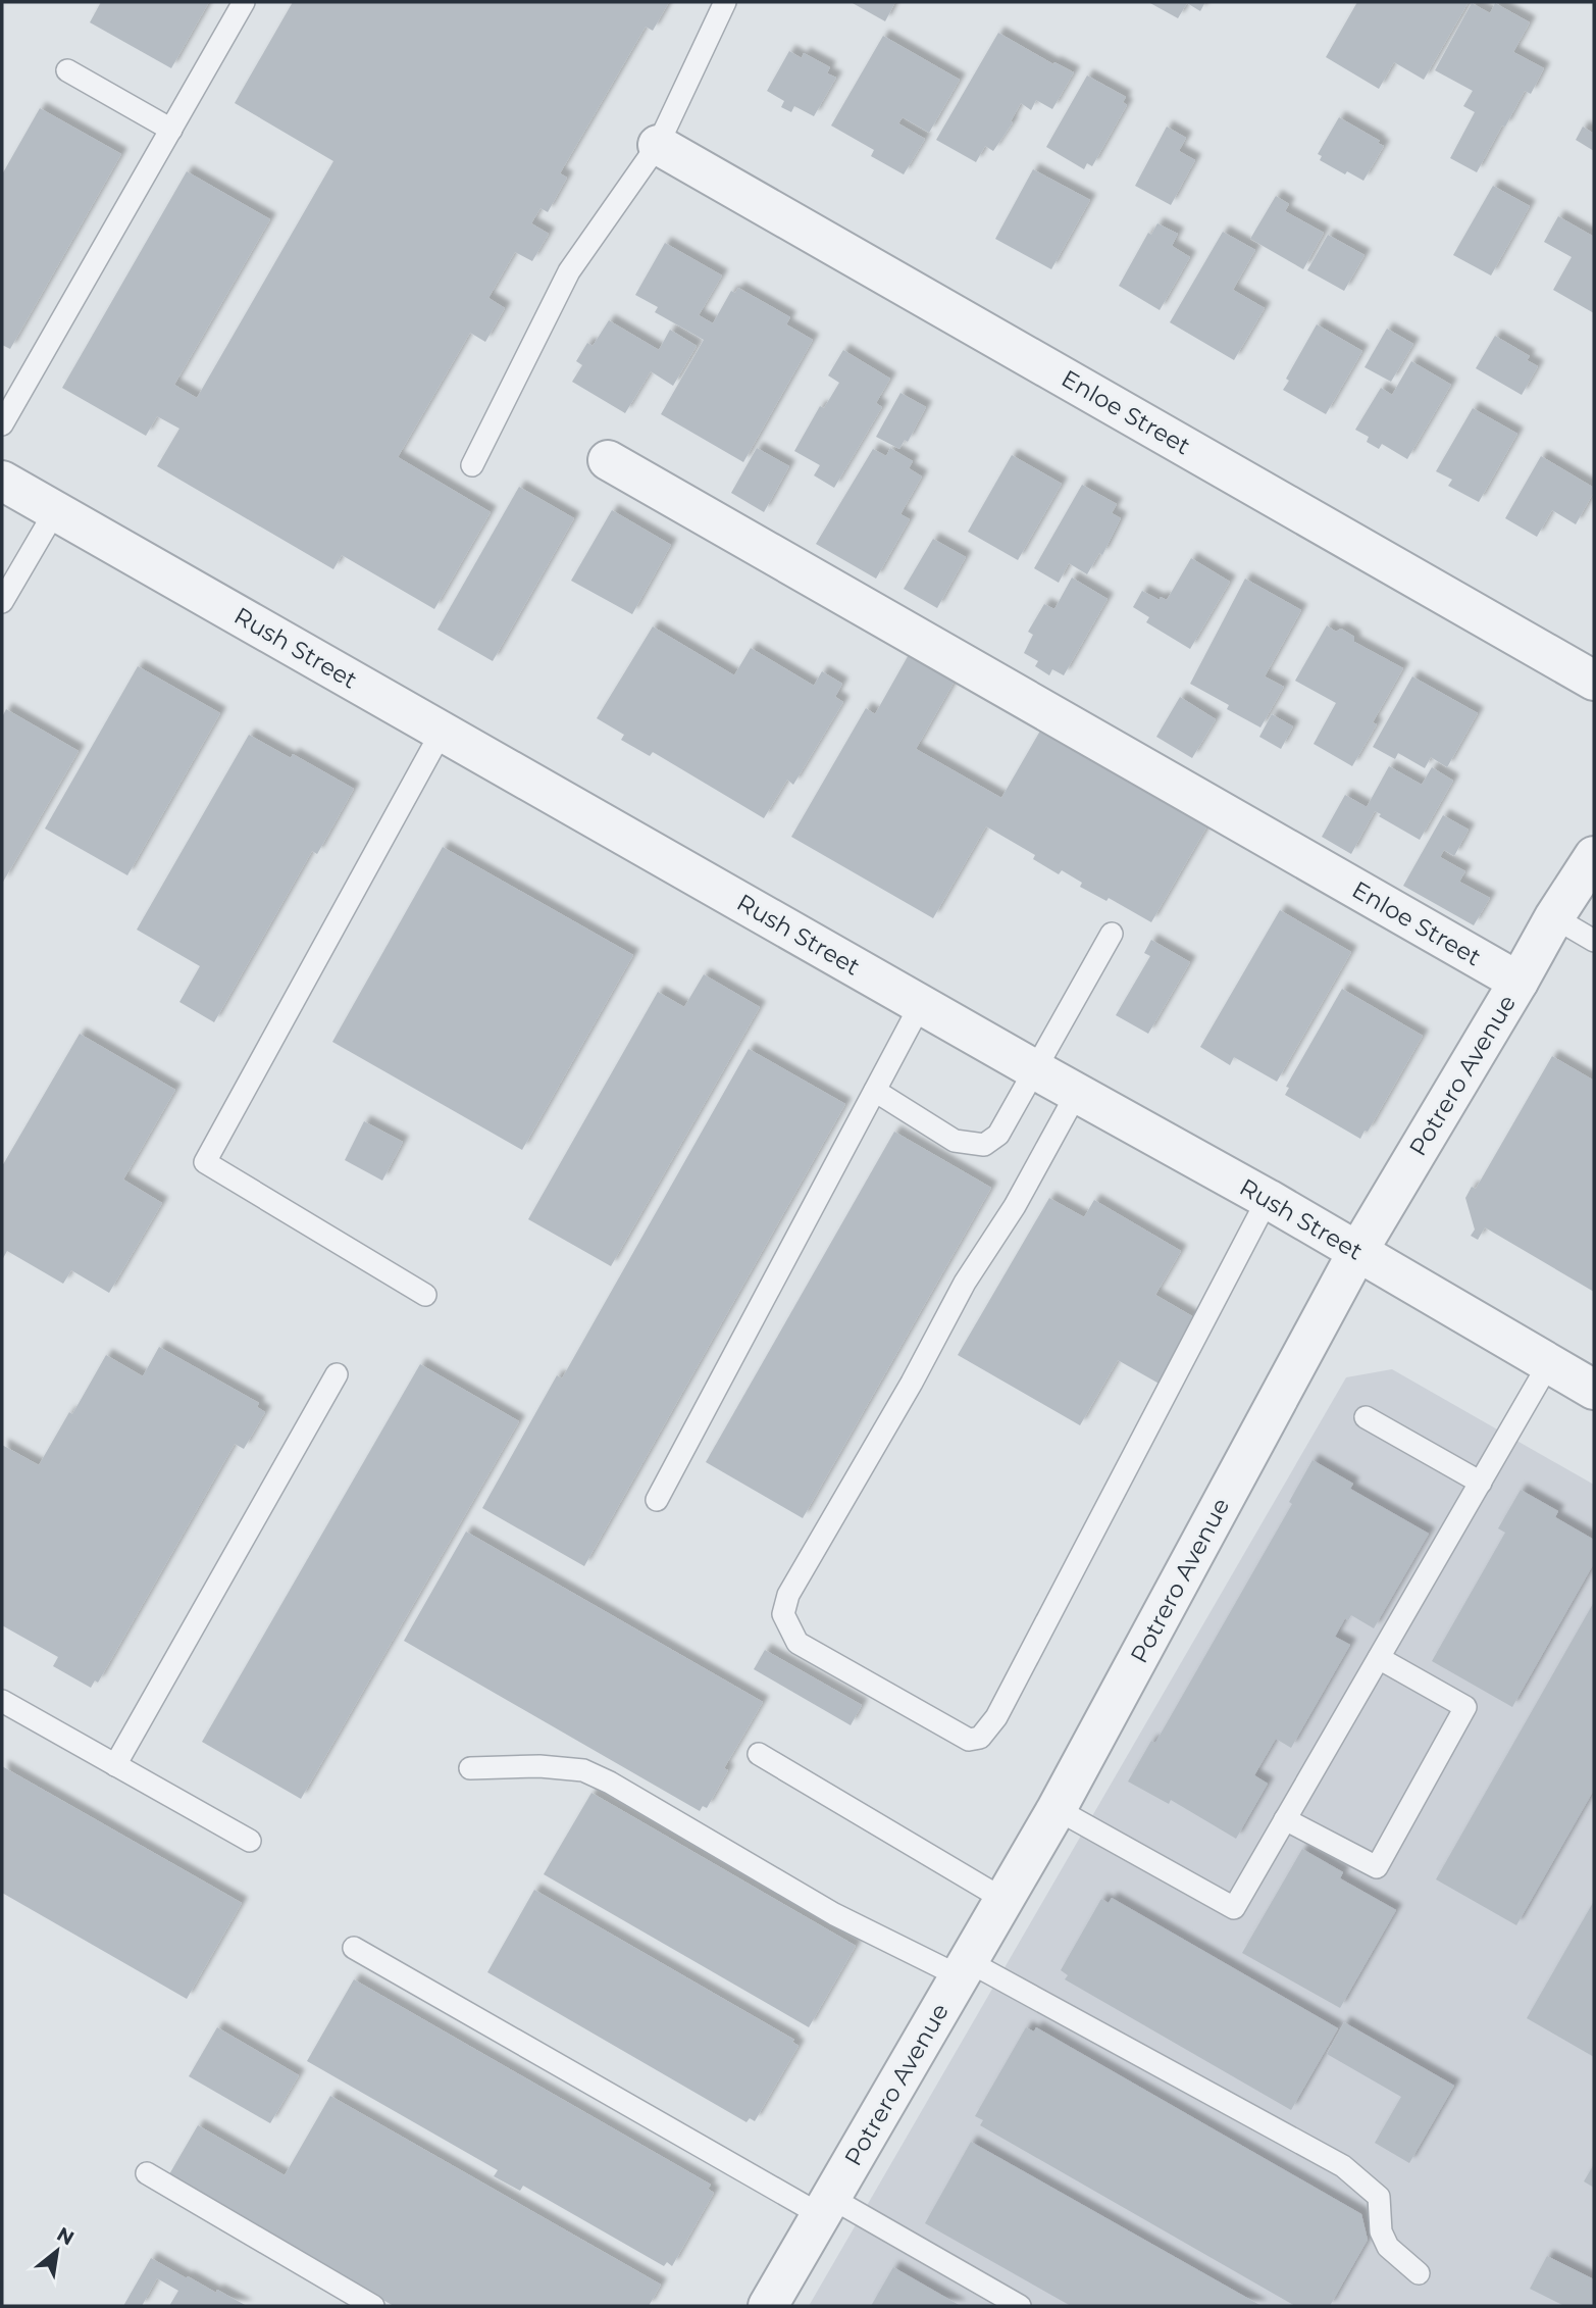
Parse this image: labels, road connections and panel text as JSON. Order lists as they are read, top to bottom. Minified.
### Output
{"streets":{"street":["Enloe Street","Rush Street","Potrero Avenue"]},"crossings":[["Enloe Street","Potrero Avenue"],["Rush Street","Potrero Avenue"]],"north":"top right"}
